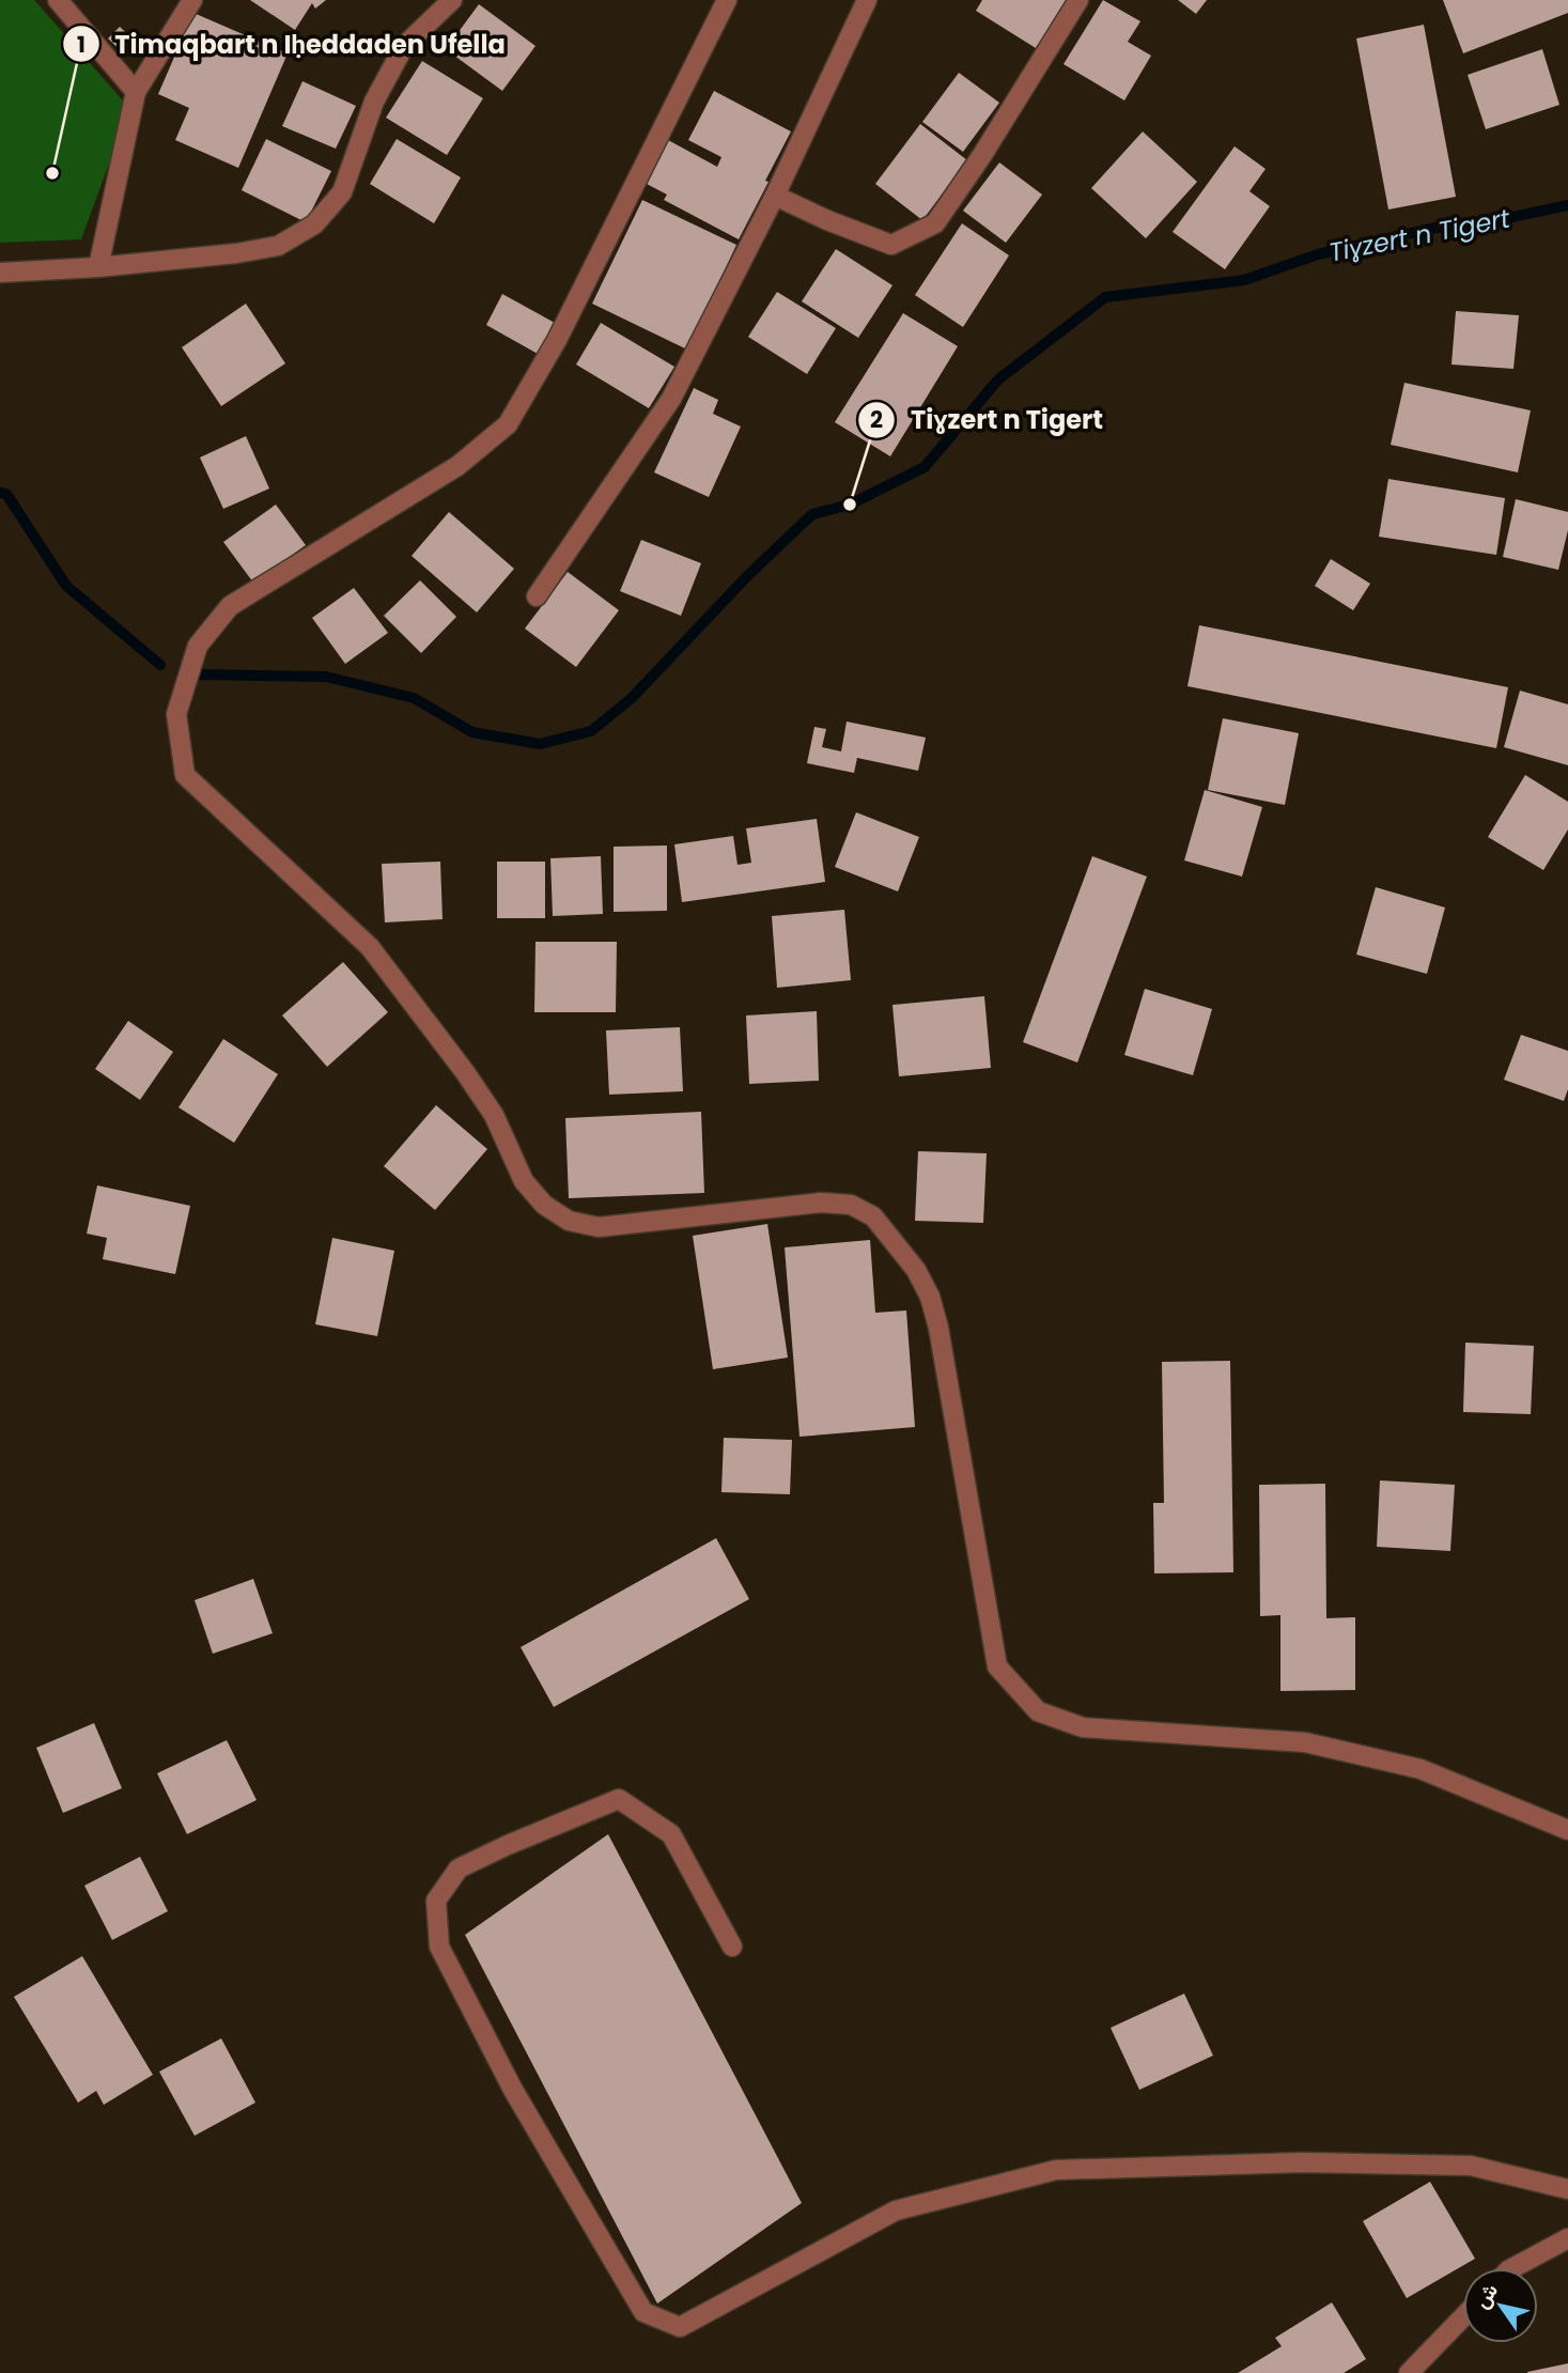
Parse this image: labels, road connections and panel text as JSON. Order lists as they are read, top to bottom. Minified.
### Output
{"water":["Tiɣzert n Tigert"],"places":["Timaqbart n Iḥeddaden Ufella","Tiɣzert n Tigert"],"north":"top left"}
